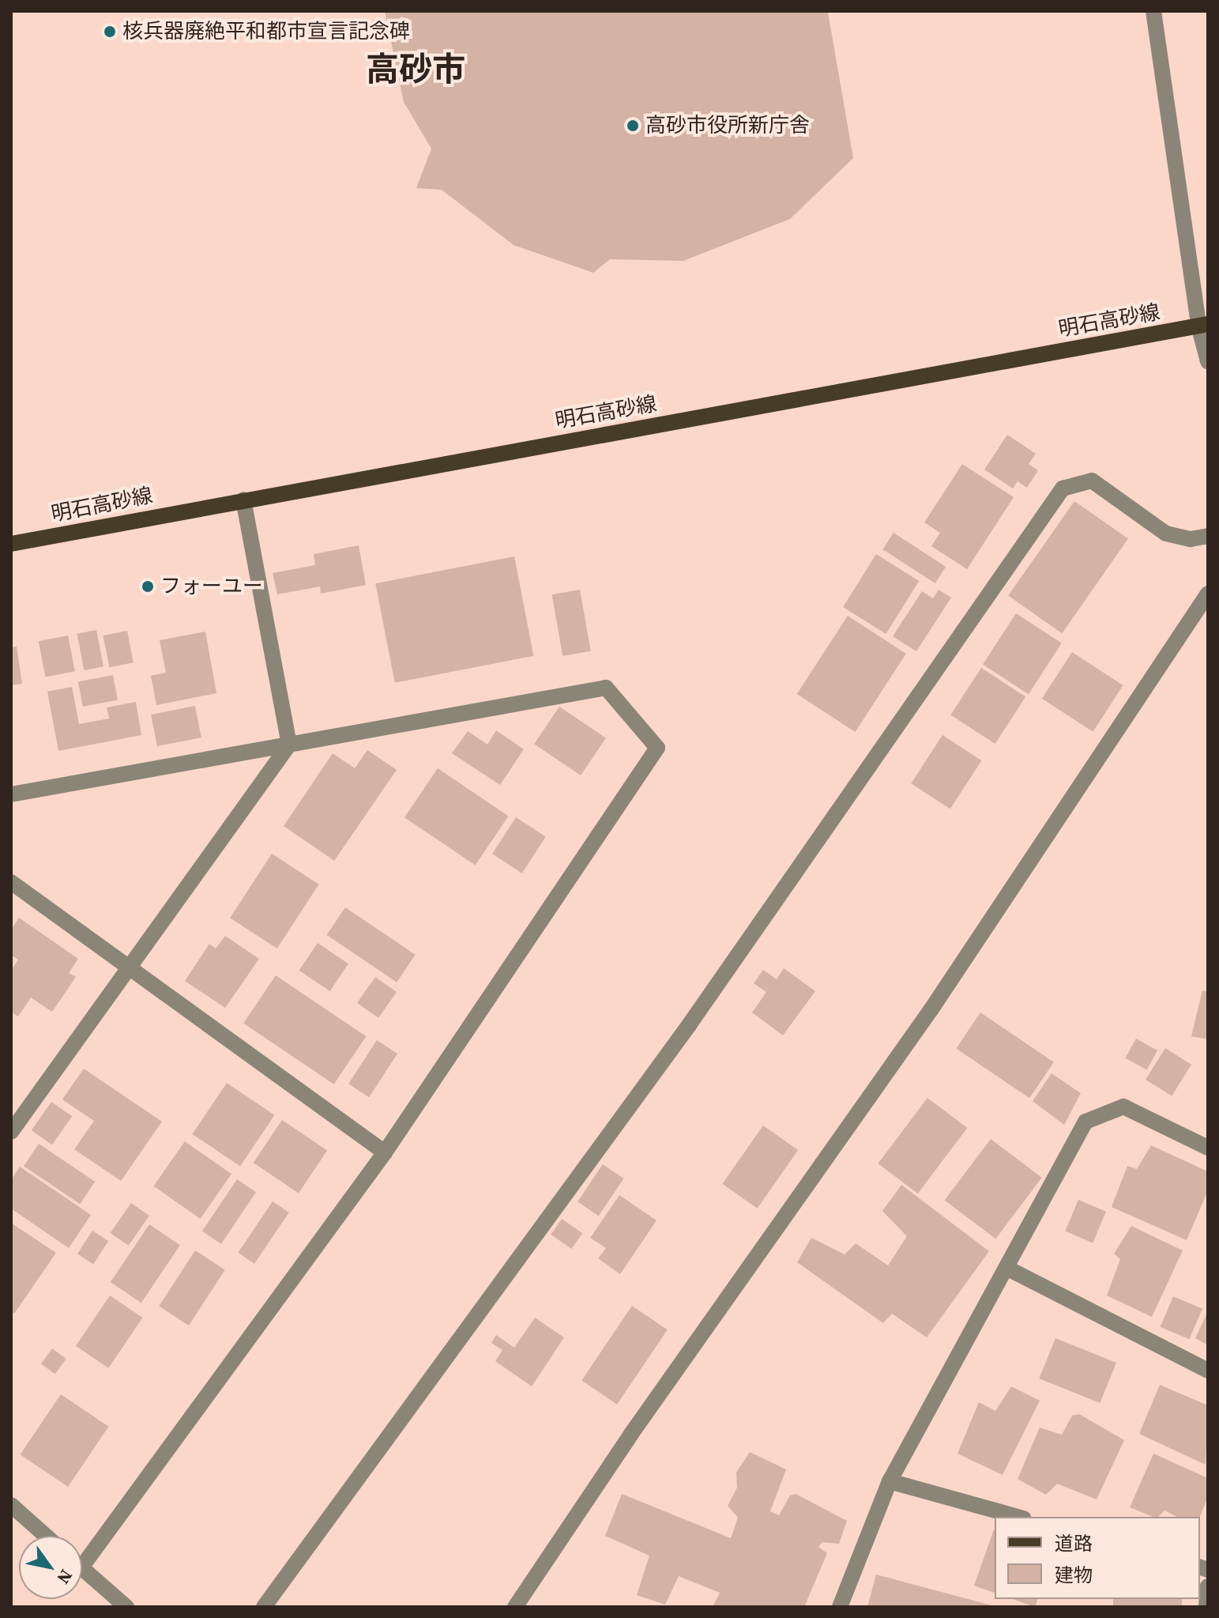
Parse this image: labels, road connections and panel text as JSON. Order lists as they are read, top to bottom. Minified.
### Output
{"streets":{"main road":["明石高砂線"]},"districts":["高砂市"],"places":["核兵器廃絶平和都市宣言記念碑","高砂市役所新庁舎","フォーユー"],"legend":["道路","建物"],"north":"bottom right"}
